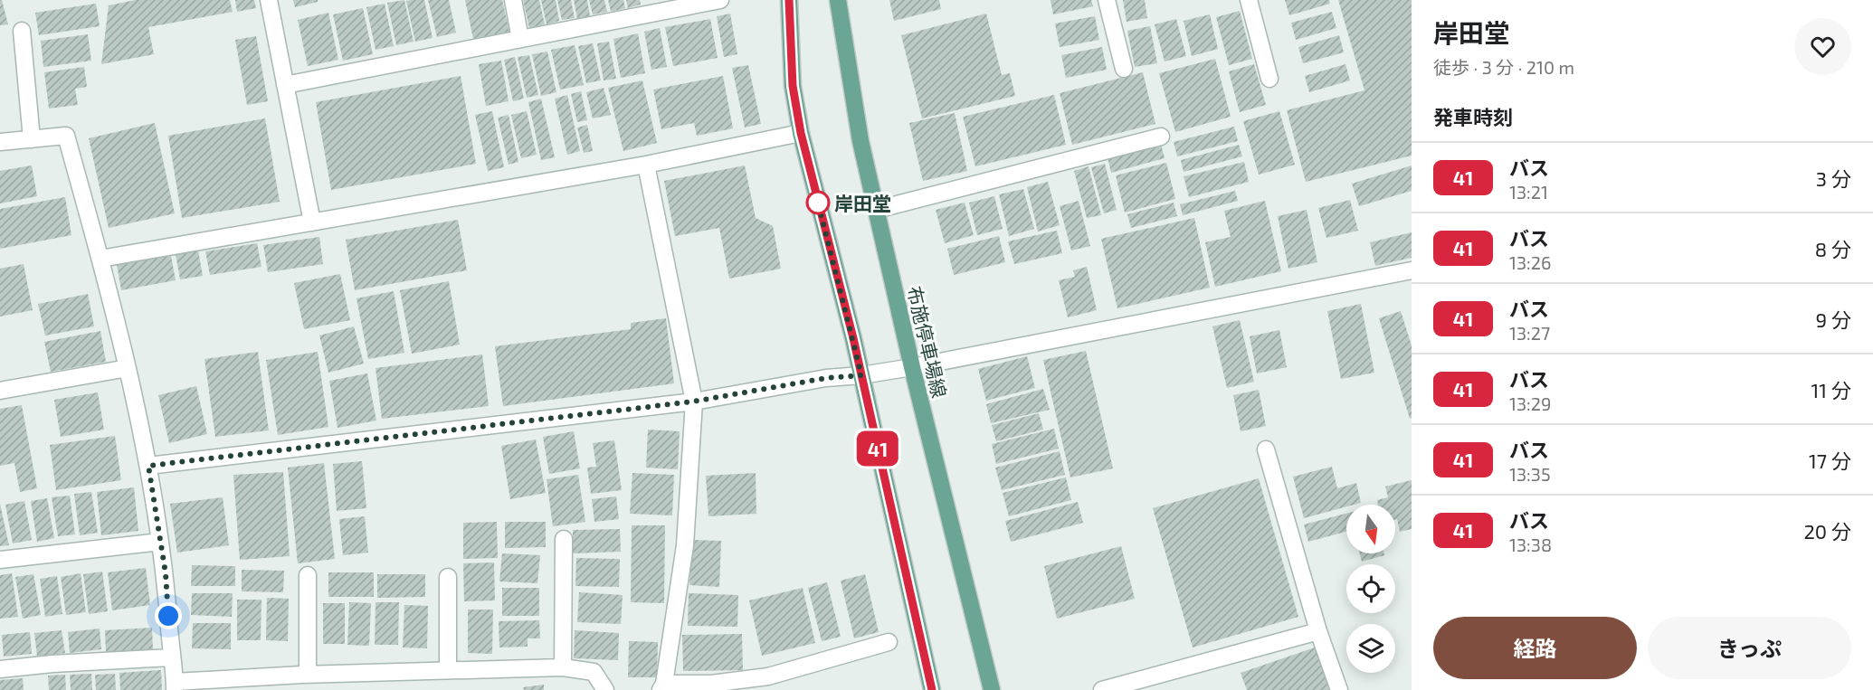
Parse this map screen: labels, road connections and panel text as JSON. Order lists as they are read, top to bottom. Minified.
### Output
{"streets":{"main road":["布施停車場線"]},"places":["岸田堂"],"lines":["bus line 41"],"north":"bottom","page":{"on_map":"41","heading":[["岸田堂","徒歩 · 3 分 · 210 m"],"発車時刻"],"list":[{"mark":"41","name":"バス","note":"13:21","value":"3 分"},{"mark":"41","name":"バス","note":"13:26","value":"8 分"},{"mark":"41","name":"バス","note":"13:27","value":"9 分"},{"mark":"41","name":"バス","note":"13:29","value":"11 分"},{"mark":"41","name":"バス","note":"13:35","value":"17 分"},{"mark":"41","name":"バス","note":"13:38","value":"20 分"}],"buttons":["経路","きっぷ"]}}
